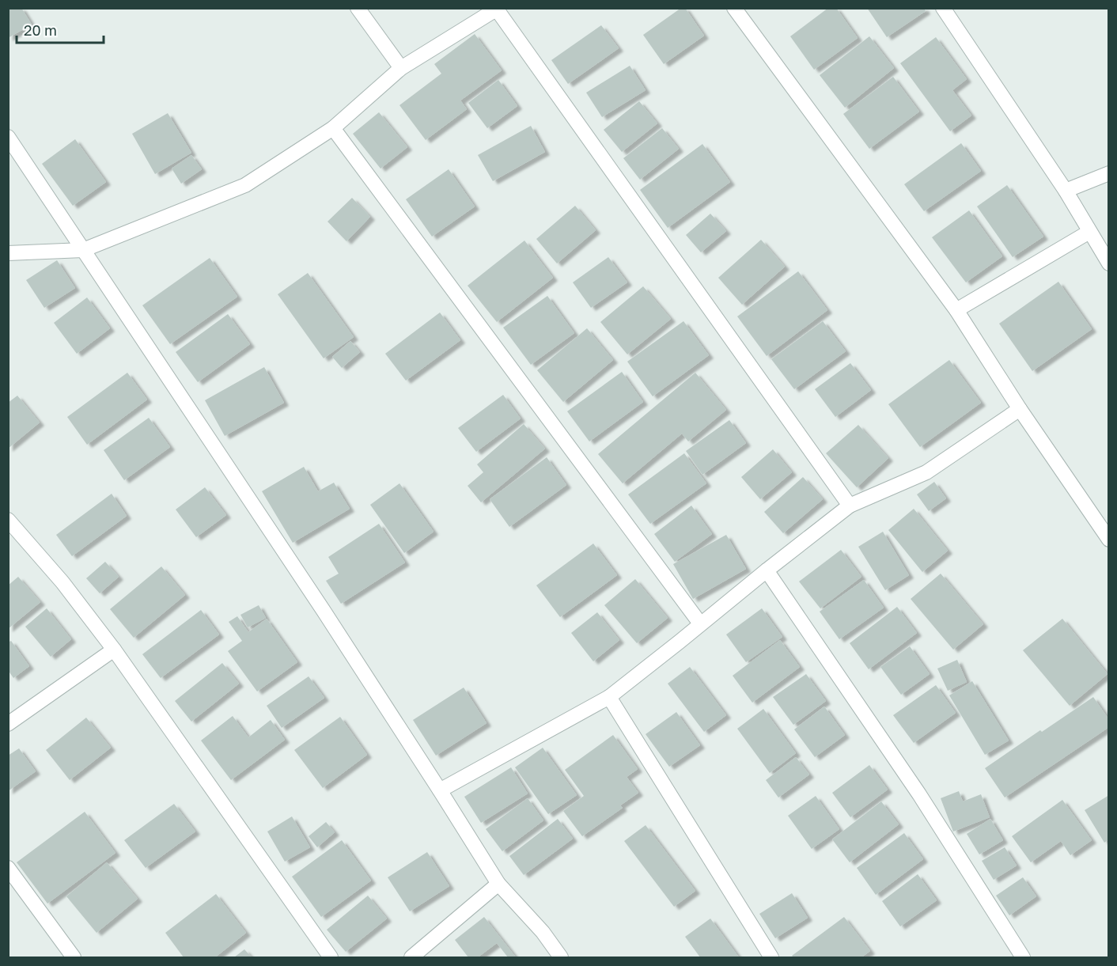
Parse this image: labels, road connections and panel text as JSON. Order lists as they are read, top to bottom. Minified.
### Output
{"scale_bar":"20 m"}
